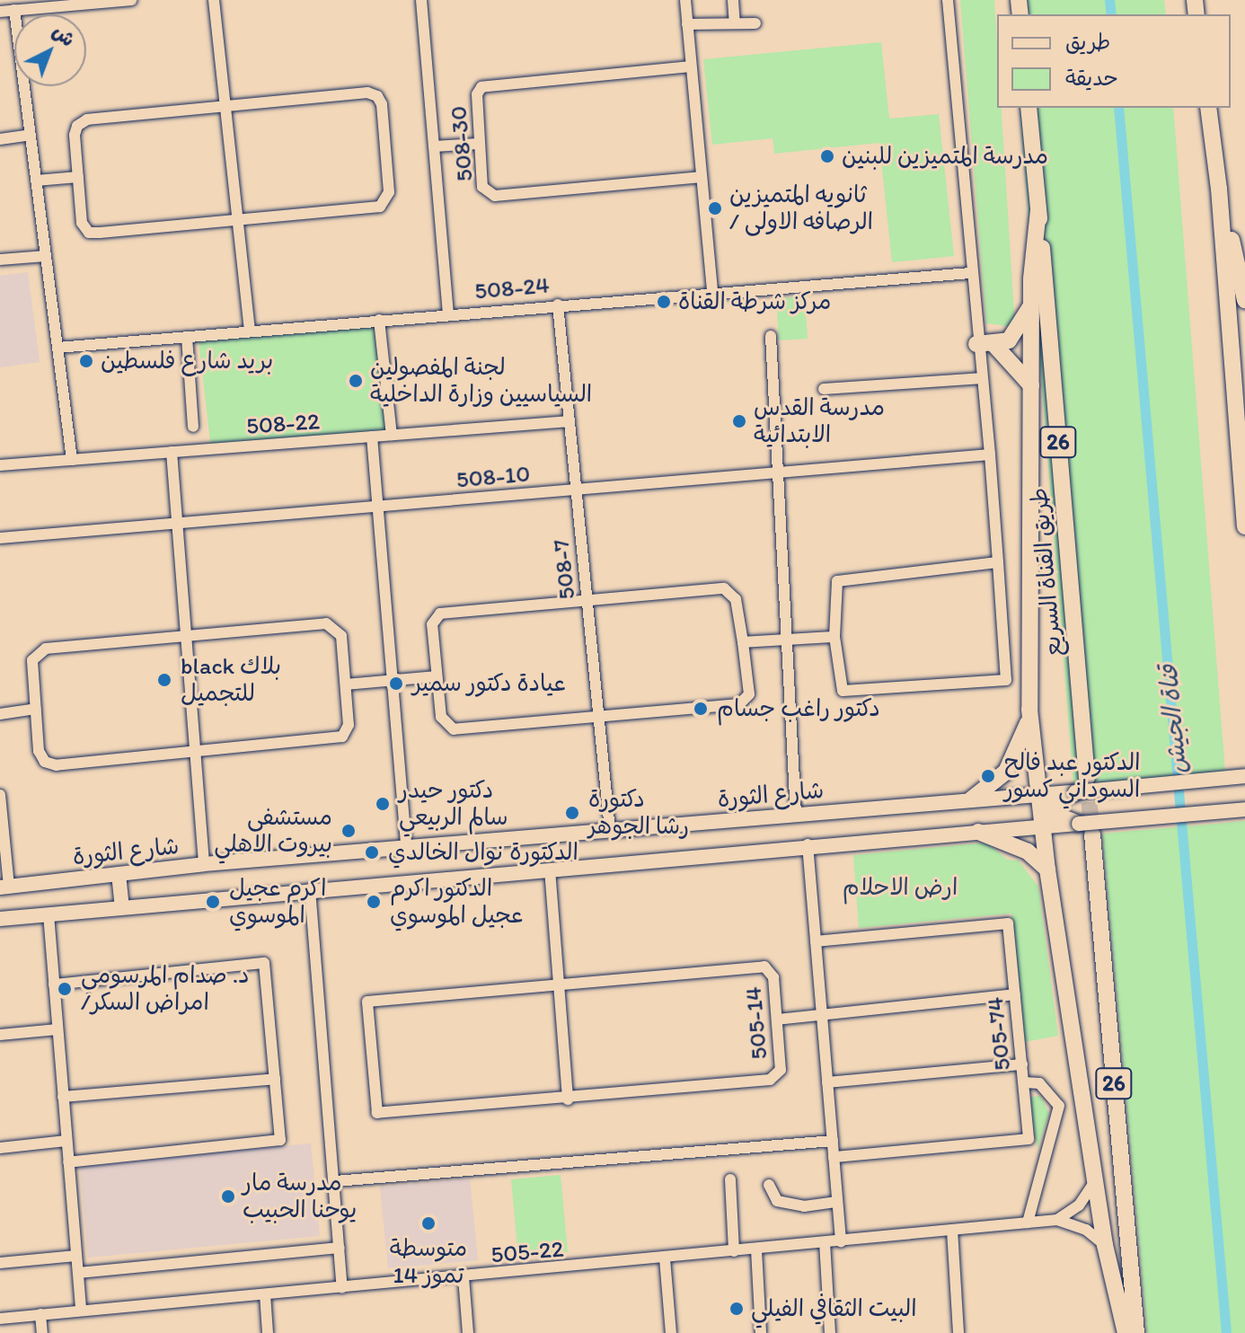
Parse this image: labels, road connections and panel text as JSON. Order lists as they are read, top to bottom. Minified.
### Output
{"streets":{"highway":["26","طريق القناة السريع"],"main road":["شارع الثورة"],"street":["508-30","508-24","508-22","508-10","508-7","505-14","505-74","505-22"]},"crossings":[["508-24","508-7"],["508-22","508-7"],["508-10","508-7"],["508-7","شارع الثورة"]],"water":["قناة الجيش"],"parks":["ارض الاحلام"],"places":["مدرسة المتميزين للبنين","ثانويه المتميزين / الرصافه الاولى","مركز شرطة القناة","بريد شارع فلسطين","لجنة المفصولين السياسيين وزارة الداخلية","مدرسة القدس الابتدائية","black بلاك للتجميل","عيادة دكتور سمير","دكتور راغب جسام","الدكتور عبد فالح السوداني كسور","دكتور حيدر سالم الربيعي","دكتورة رشا الجوهر","مستشفى بيروت الاهلي","الدكتورة نوال الخالدي","اكرم عجيل الموسوي","الدكتور اكرم عجيل الموسوي","د. صدام المرسومي /امراض السكر","مدرسة مار يوحنا الحبيب","متوسطة 14 تموز","البيت الثقافي الفيلي"],"legend":["طريق","حديقة"],"north":"top right"}
